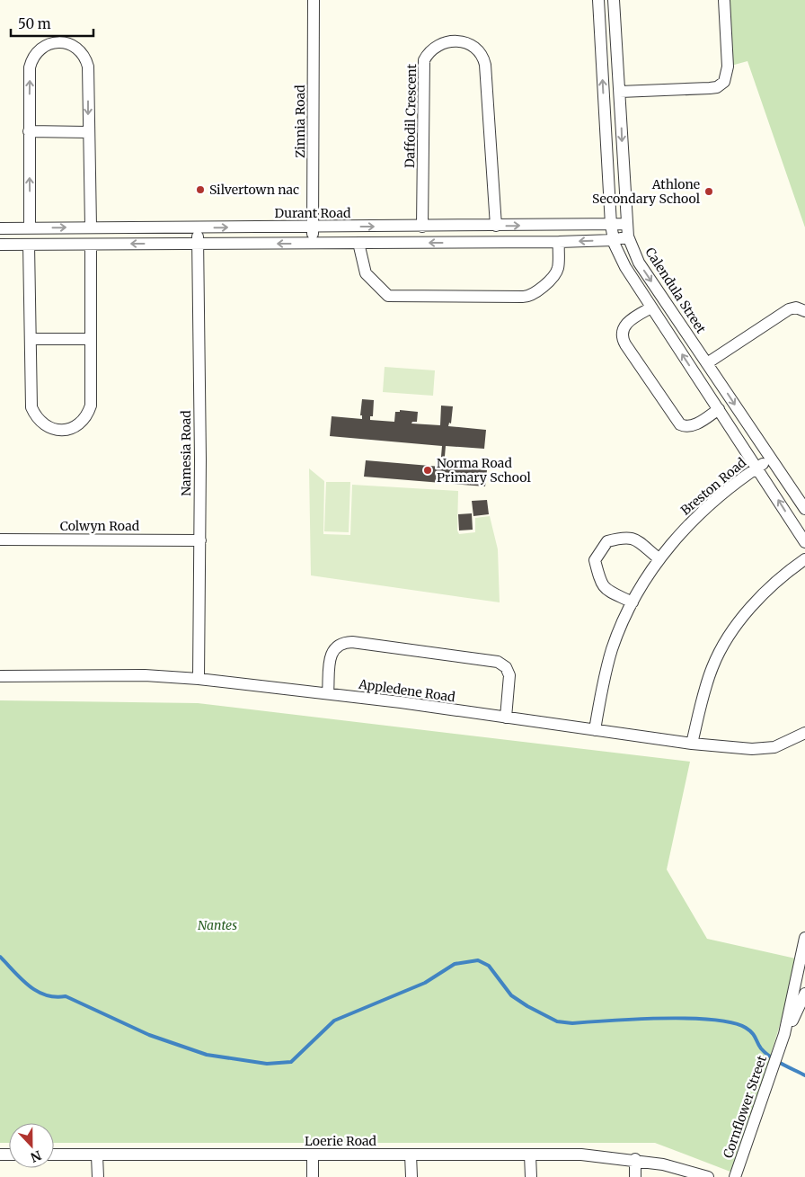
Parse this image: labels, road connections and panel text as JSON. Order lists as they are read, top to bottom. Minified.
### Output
{"streets":{"street":["Daffodil Crescent","Zinnia Road","Durant Road","Calendula Street","Namesia Road","Breston Road","Colwyn Road","Appledene Road","Cornflower Street","Loerie Road"]},"crossings":[["Daffodil Crescent","Durant Road"],["Zinnia Road","Durant Road"],["Durant Road","Calendula Street"],["Durant Road","Namesia Road"],["Calendula Street","Breston Road"],["Namesia Road","Colwyn Road"],["Namesia Road","Appledene Road"],["Breston Road","Appledene Road"]],"parks":["Nantes"],"places":["Silvertown nac","Athlone Secondary School","Norma Road Primary School"],"scale_bar":"50 m","north":"bottom"}
